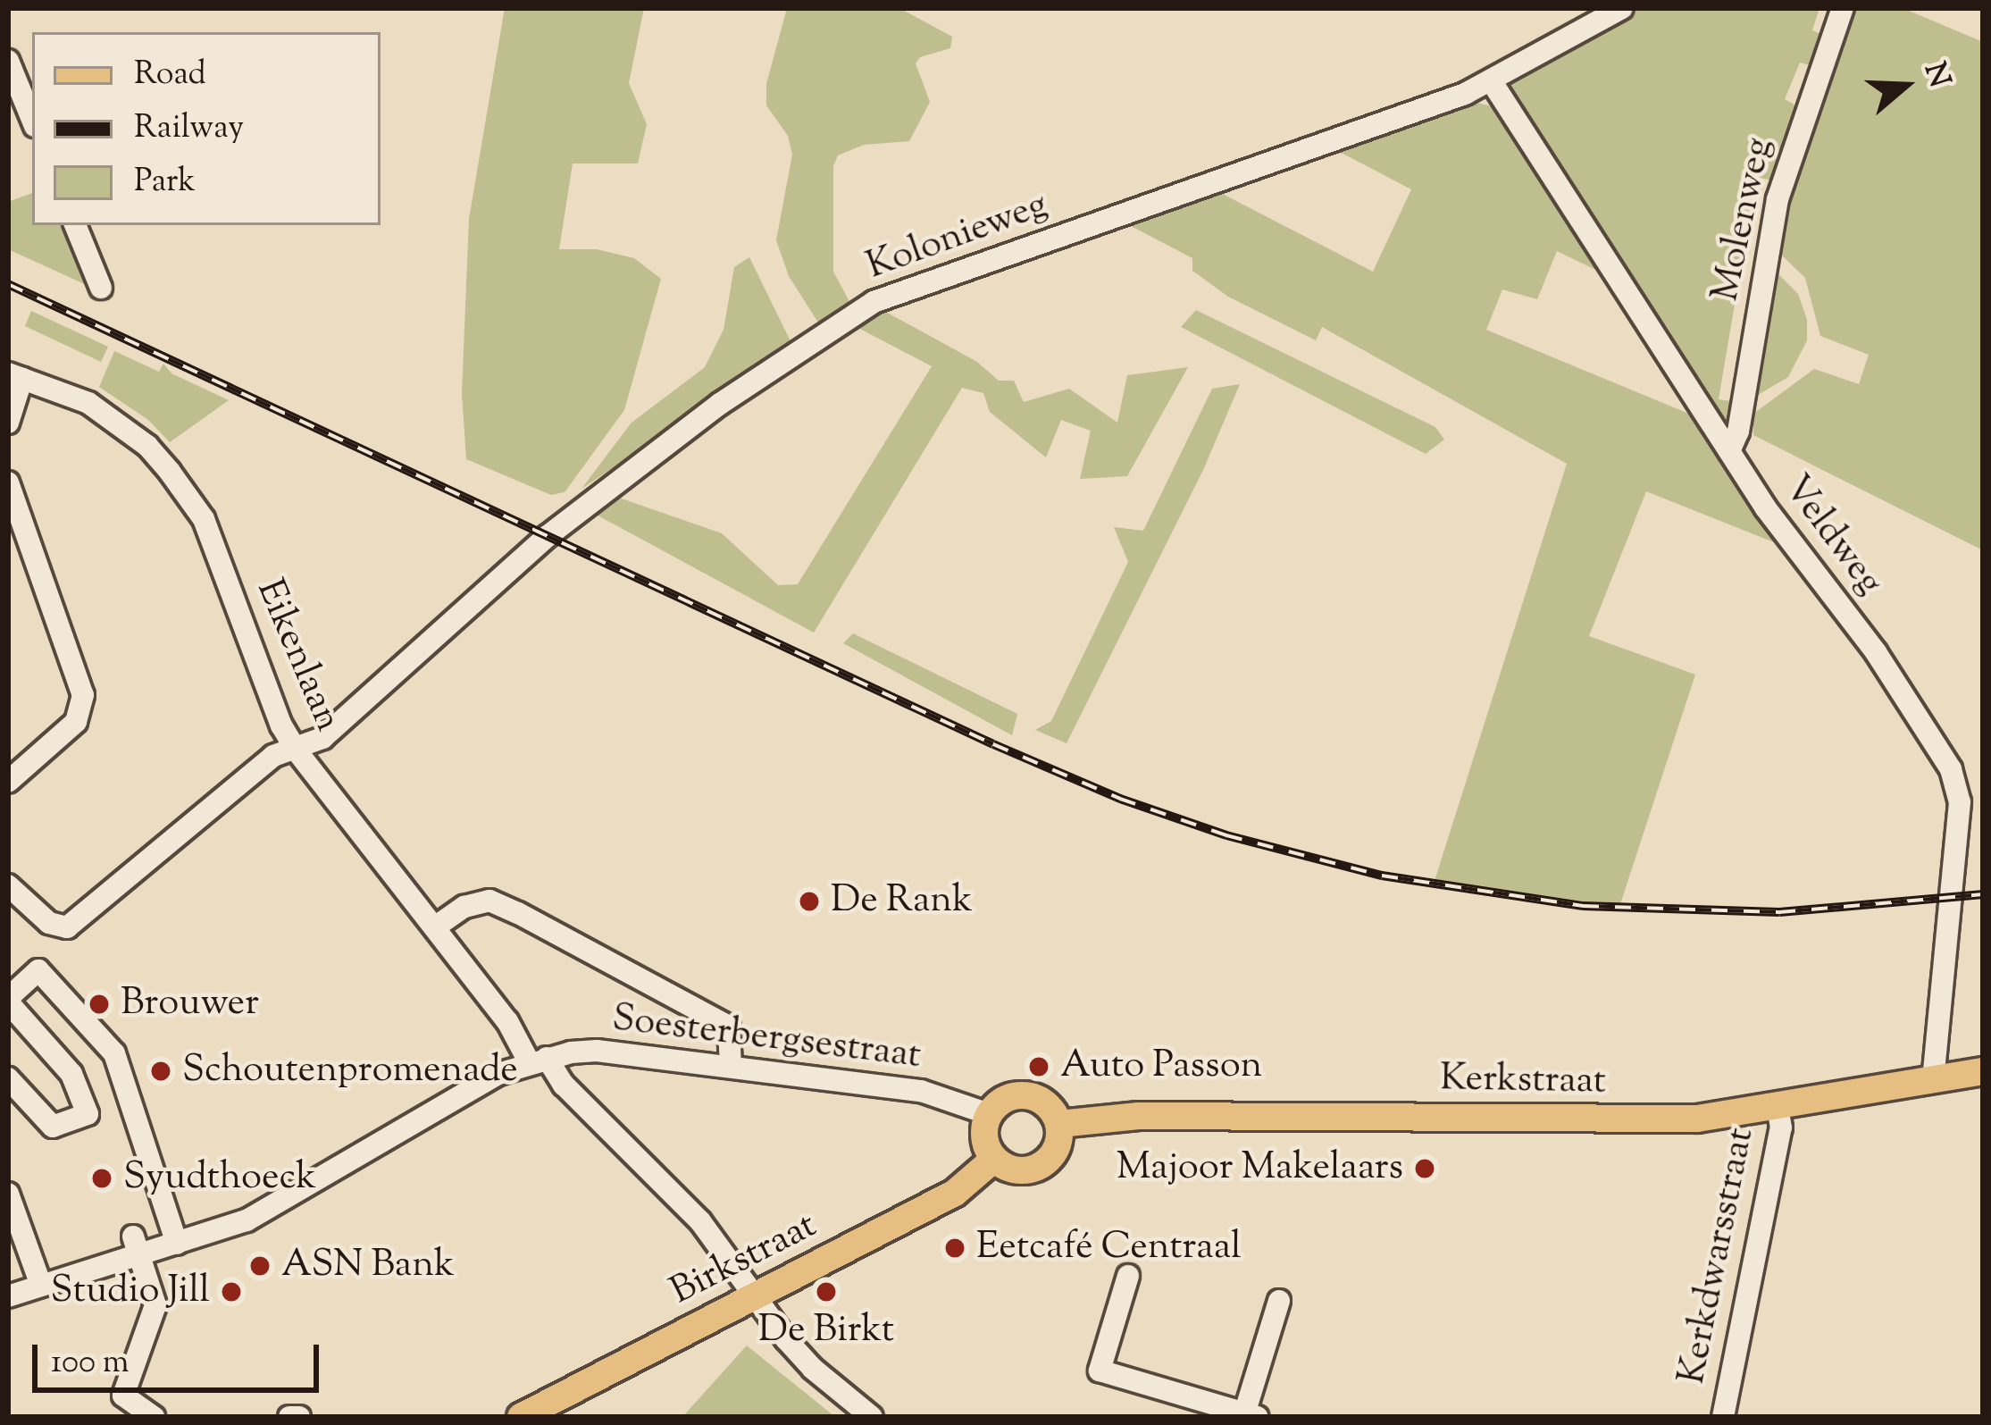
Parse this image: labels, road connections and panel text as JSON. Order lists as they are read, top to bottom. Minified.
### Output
{"streets":{"main road":["Kerkstraat","Birkstraat"],"street":["Molenweg","Kolonieweg","Veldweg","Eikenlaan","Soesterbergsestraat","Kerkdwarsstraat"]},"crossings":[["Molenweg","Veldweg"],["Kolonieweg","Veldweg"],["Kolonieweg","Eikenlaan"],["Veldweg","Kerkstraat"],["Eikenlaan","Soesterbergsestraat"],["Eikenlaan","Birkstraat"],["Soesterbergsestraat","Kerkstraat"],["Soesterbergsestraat","Birkstraat"],["Kerkstraat","Kerkdwarsstraat"],["Kerkstraat","Birkstraat"]],"places":["De Rank","Brouwer","Auto Passon","Schoutenpromenade","Majoor Makelaars","Syudthoeck","Eetcafé Centraal","ASN Bank","Studio Jill","De Birkt"],"legend":["Road","Railway","Park"],"scale_bar":"100 m","north":"right"}
